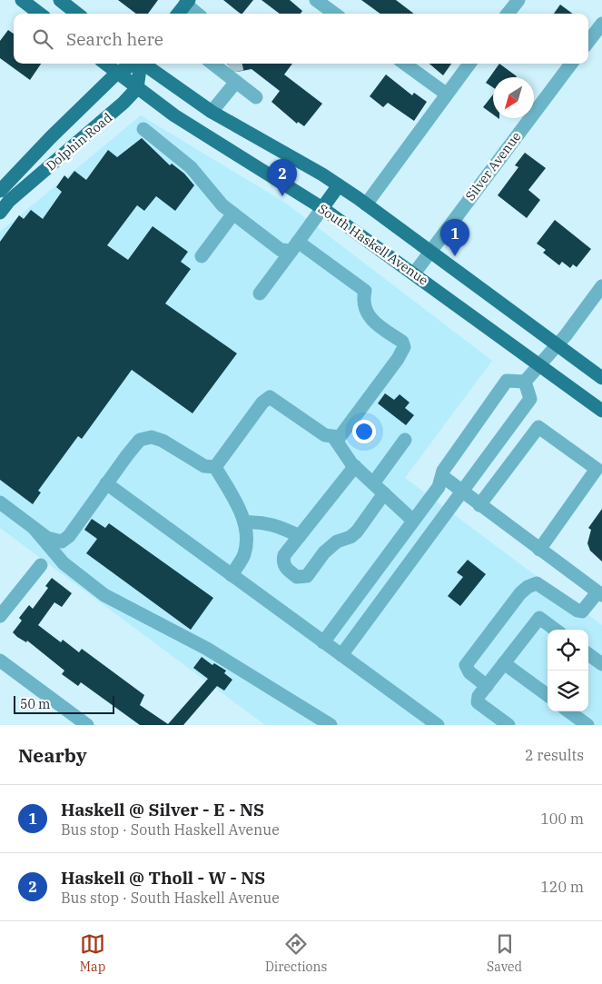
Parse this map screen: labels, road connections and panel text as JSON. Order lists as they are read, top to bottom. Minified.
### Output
{"streets":{"main road":["Dolphin Road","South Haskell Avenue"],"street":["Silver Avenue"]},"crossings":[["Dolphin Road","South Haskell Avenue"],["Silver Avenue","South Haskell Avenue"]],"scale_bar":"50 m","north":"bottom left","page":{"search":"Search here","pins":["2","1"],"scale":"50 m","heading":["Nearby","2 results"],"list":[{"mark":"1","name":"Haskell @ Silver - E - NS","note":"Bus stop · South Haskell Avenue","value":"100 m"},{"mark":"2","name":"Haskell @ Tholl - W - NS","note":"Bus stop · South Haskell Avenue","value":"120 m"}],"nav":["Map","Directions","Saved"]}}
